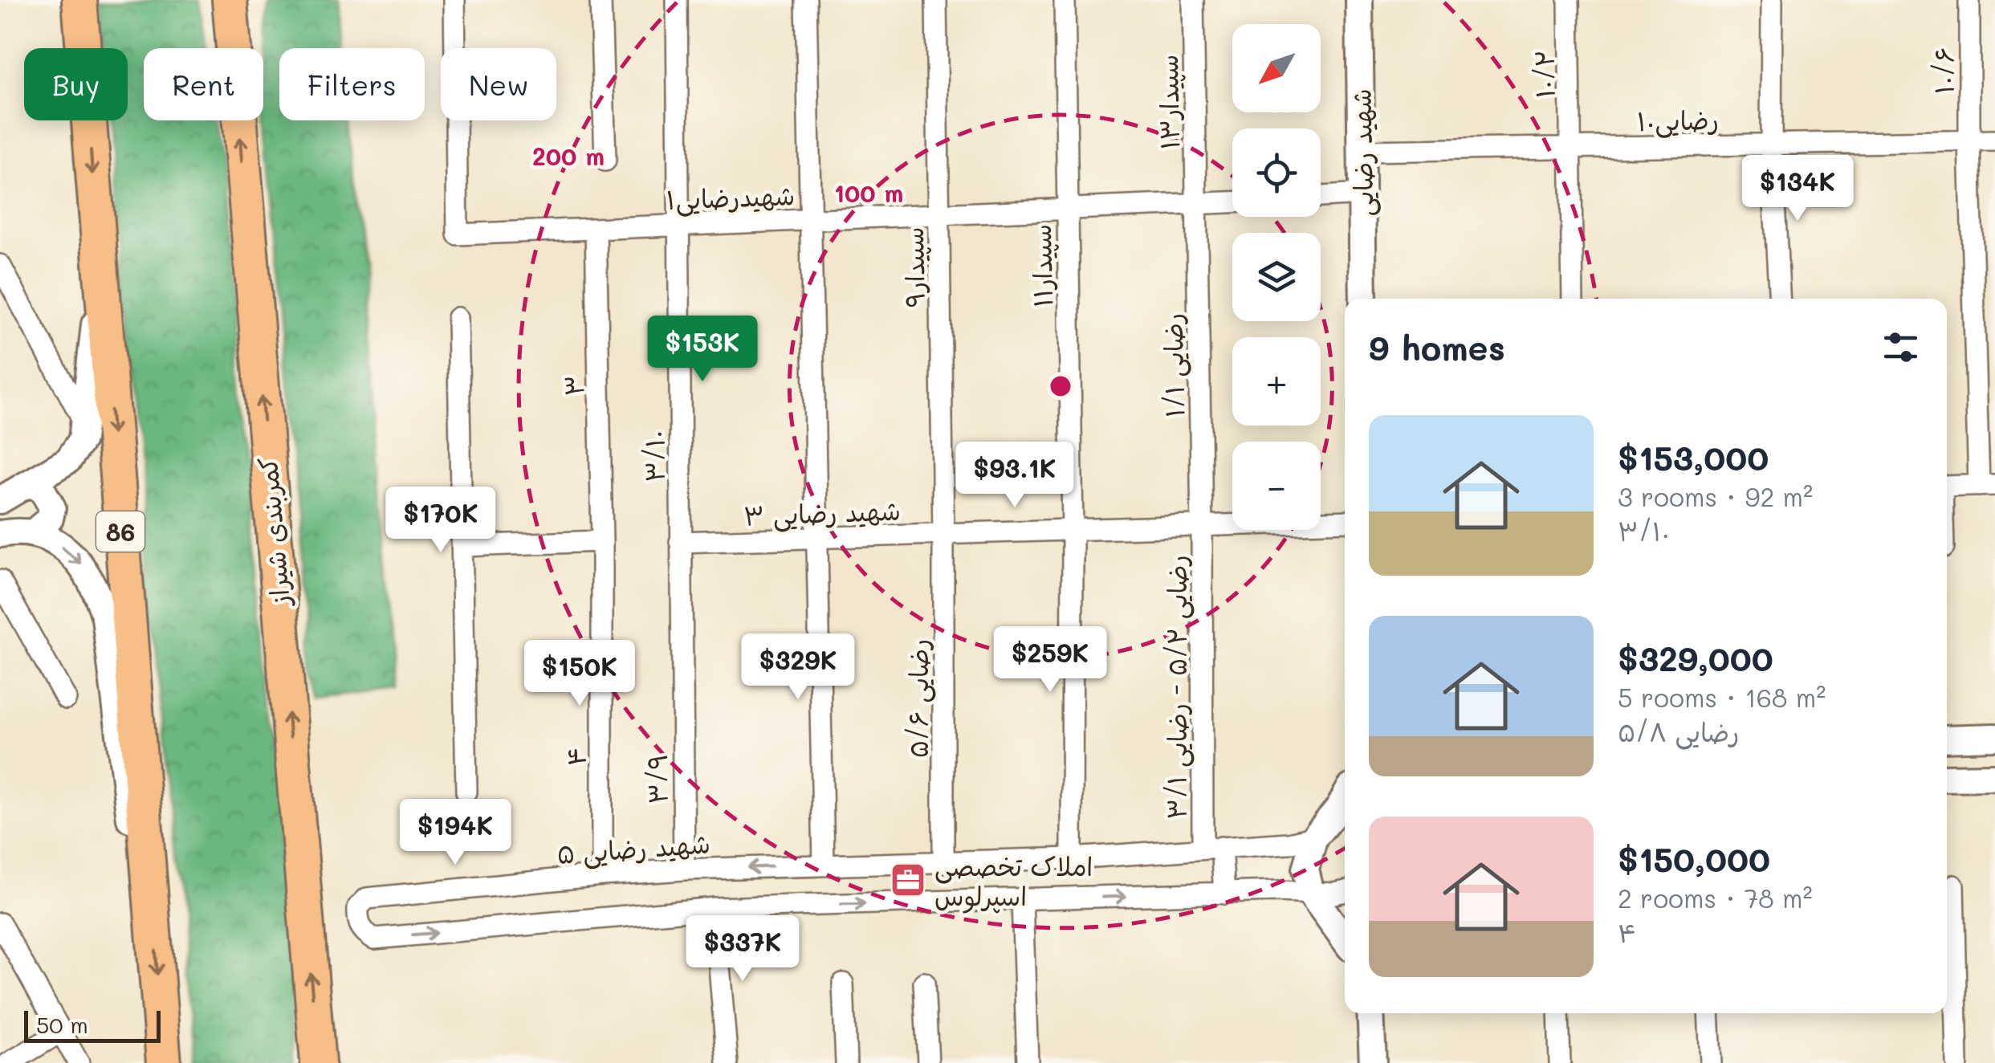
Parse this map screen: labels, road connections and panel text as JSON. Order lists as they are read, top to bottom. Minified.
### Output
{"streets":{"highway":["86","کمربندی شیراز"],"street":["۱۰/۶","۱۰/۲","سپیدار۱۳","رضایی۱۰","شهید رضایی","شهیدرضایی۱","سپیدار۱۱","سپیدار۹","رضایی ۱/۱","۳","۳/۱۰","شهید رضایی ۳","رضایی ۵/۲ - رضایی ۳/۱","رضایی ۵/۶","۴","۳/۹","شهید رضایی ۵"]},"crossings":[["۱۰/۶","رضایی۱۰"],["۱۰/۲","رضایی۱۰"],["سپیدار۱۳","شهیدرضایی۱"],["سپیدار۱۳","رضایی ۱/۱"],["رضایی۱۰","شهید رضایی"],["شهیدرضایی۱","سپیدار۱۱"],["شهیدرضایی۱","سپیدار۹"],["شهیدرضایی۱","رضایی ۱/۱"],["شهیدرضایی۱","۳"],["شهیدرضایی۱","۳/۱۰"],["سپیدار۱۱","شهید رضایی ۳"],["سپیدار۱۱","شهید رضایی ۵"],["سپیدار۹","شهید رضایی ۳"],["سپیدار۹","رضایی ۵/۶"],["رضایی ۱/۱","شهید رضایی ۳"],["رضایی ۱/۱","رضایی ۵/۲ - رضایی ۳/۱"],["۳","۴"],["۳/۱۰","شهید رضایی ۳"],["۳/۱۰","۳/۹"],["شهید رضایی ۳","رضایی ۵/۲ - رضایی ۳/۱"],["شهید رضایی ۳","رضایی ۵/۶"],["شهید رضایی ۳","۳/۹"],["رضایی ۵/۲ - رضایی ۳/۱","شهید رضایی ۵"],["رضایی ۵/۶","شهید رضایی ۵"],["۴","شهید رضایی ۵"],["۳/۹","شهید رضایی ۵"]],"places":{"office":["املاک تخصصی اسپرلوس"]},"scale_bar":"50 m","north":"bottom left","page":{"map_buttons":["+","−"],"chip":["Buy","Rent","Filters","New"],"price":["$134K","$153K","$93.1K","$170K","$259K","$329K","$150K","$194K","$337K"],"heading":"9 homes","list":[{"name":"$153,000","note":"3 rooms · 92 m² · ۳/۱۰"},{"name":"$329,000","note":"5 rooms · 168 m² · رضایی ۵/۸"},{"name":"$150,000","note":"2 rooms · 78 m² · ۴"}],"scale":"50 m"},"rings":["200 m","100 m"]}
